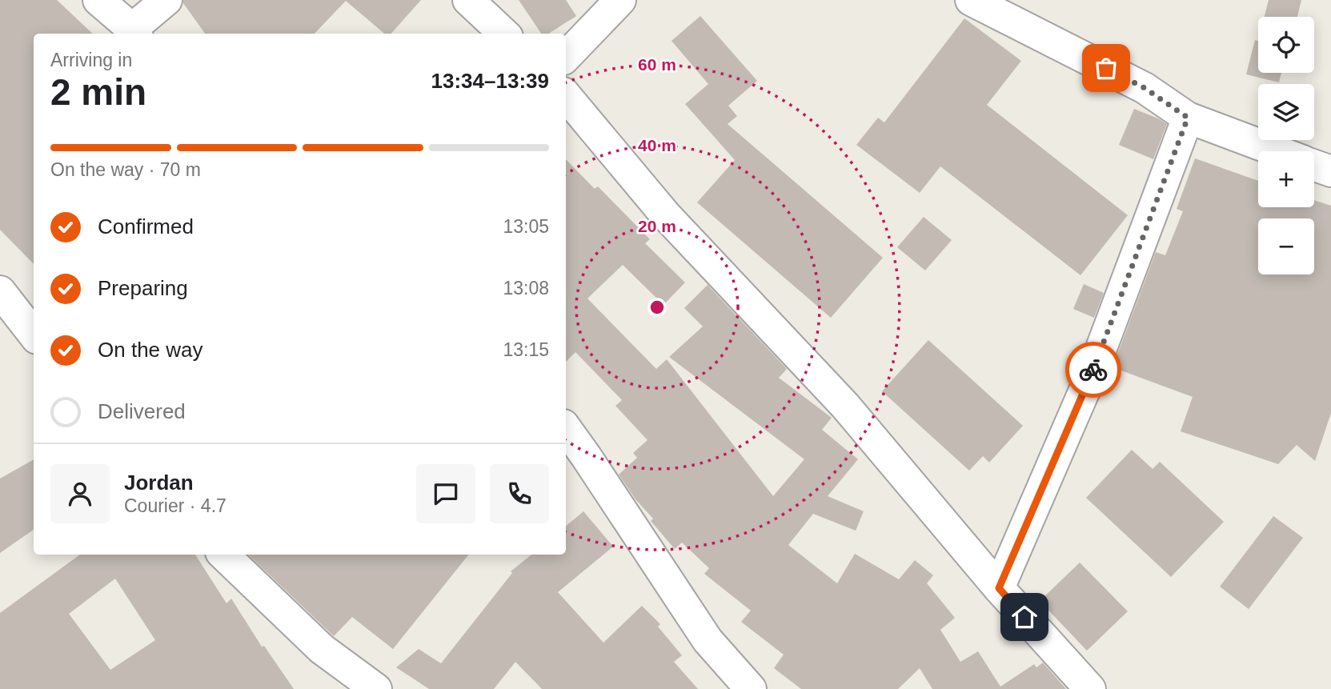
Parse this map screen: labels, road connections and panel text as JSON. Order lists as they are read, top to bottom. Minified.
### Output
{"page":{"map_buttons":["+","−"],"heading":["2 min","Arriving in","13:34–13:39"],"panel":["Jordan","Courier · 4.7"],"bar":"On the way · 70 m","list":[["Confirmed","13:05"],["Preparing","13:08"],["On the way","13:15"],"Delivered"]},"rings":["60 m","40 m","20 m"]}
